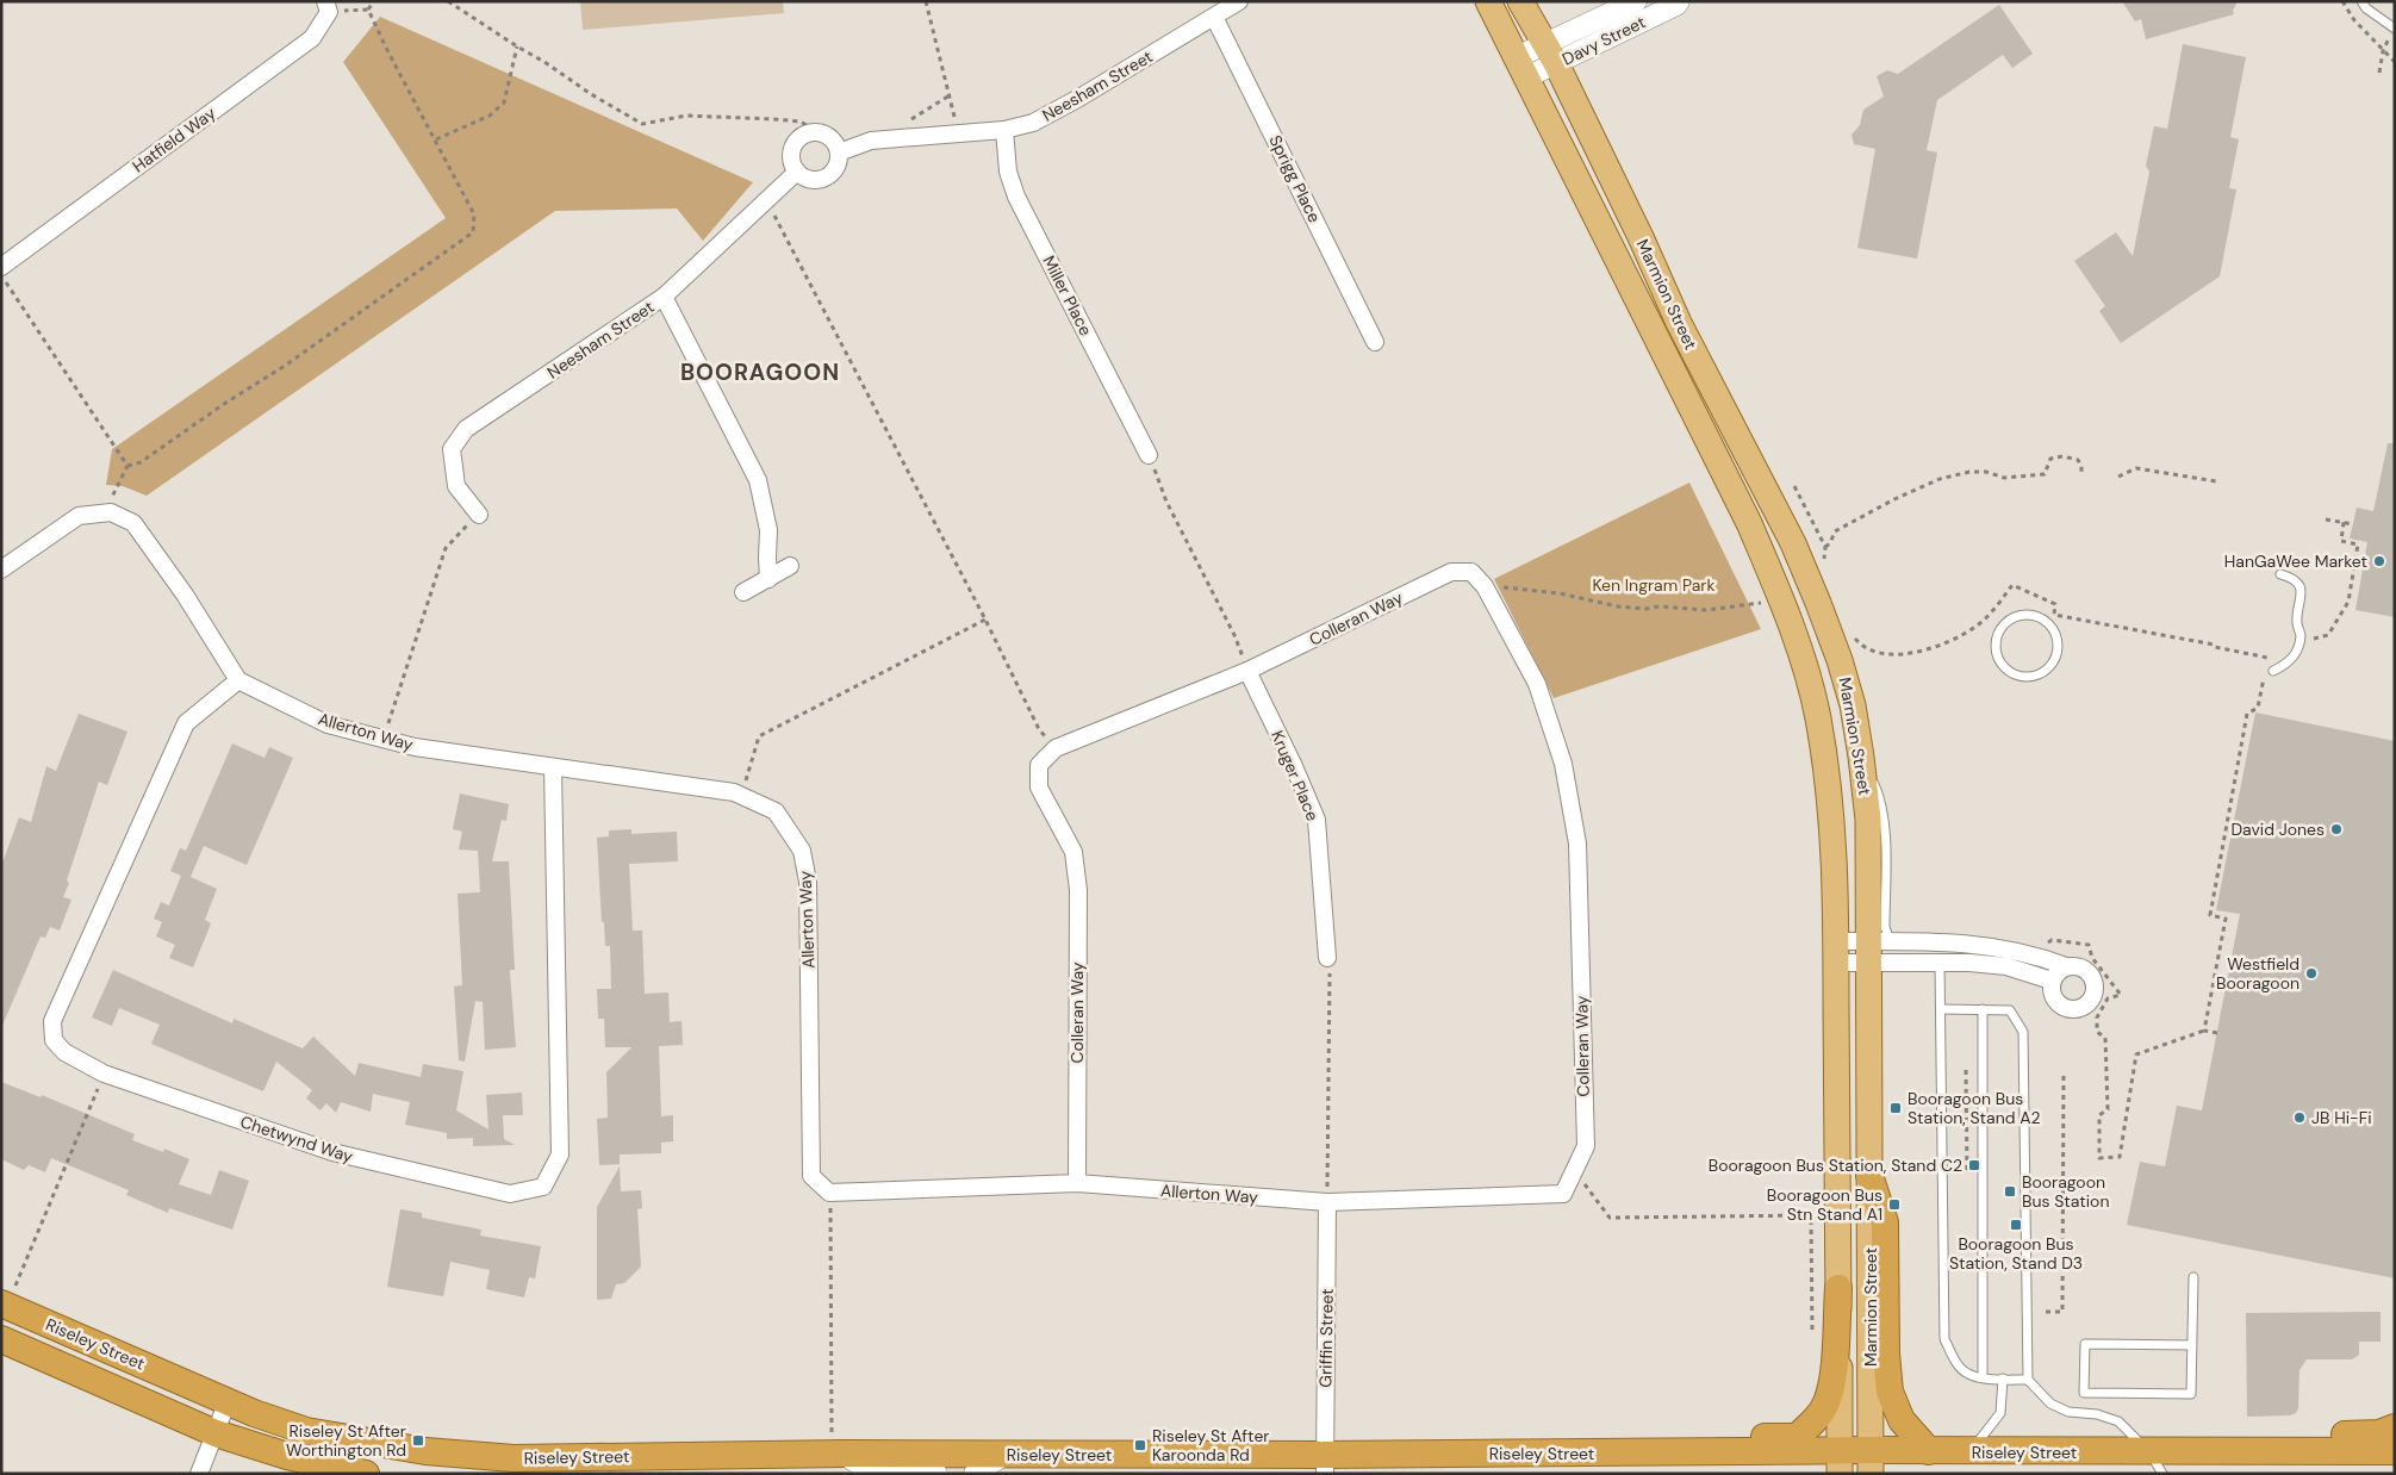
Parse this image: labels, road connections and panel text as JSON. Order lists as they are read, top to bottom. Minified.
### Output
{"streets":{"highway":["Riseley Street"],"main road":["Marmion Street"],"street":["Davy Street","Neesham Street","Hatfield Way","Sprigg Place","Miller Place","Colleran Way","Allerton Way","Kruger Place","Chetwynd Way","Griffin Street"]},"crossings":[["Davy Street","Marmion Street"],["Neesham Street","Sprigg Place"],["Neesham Street","Miller Place"],["Marmion Street","Riseley Street"],["Colleran Way","Allerton Way"],["Colleran Way","Kruger Place"],["Allerton Way","Chetwynd Way"],["Allerton Way","Griffin Street"],["Griffin Street","Riseley Street"]],"districts":["BOORAGOON"],"parks":["Ken Ingram Park"],"places":{"other":["HanGaWee Market","David Jones","Westfield Booragoon","JB Hi-Fi"],"transit":["Booragoon Bus Station, Stand A2","Booragoon Bus Station, Stand C2","Booragoon Bus Station","Booragoon Bus Stn Stand A1","Booragoon Bus Station, Stand D3","Riseley St After Worthington Rd","Riseley St After Karoonda Rd"]}}
